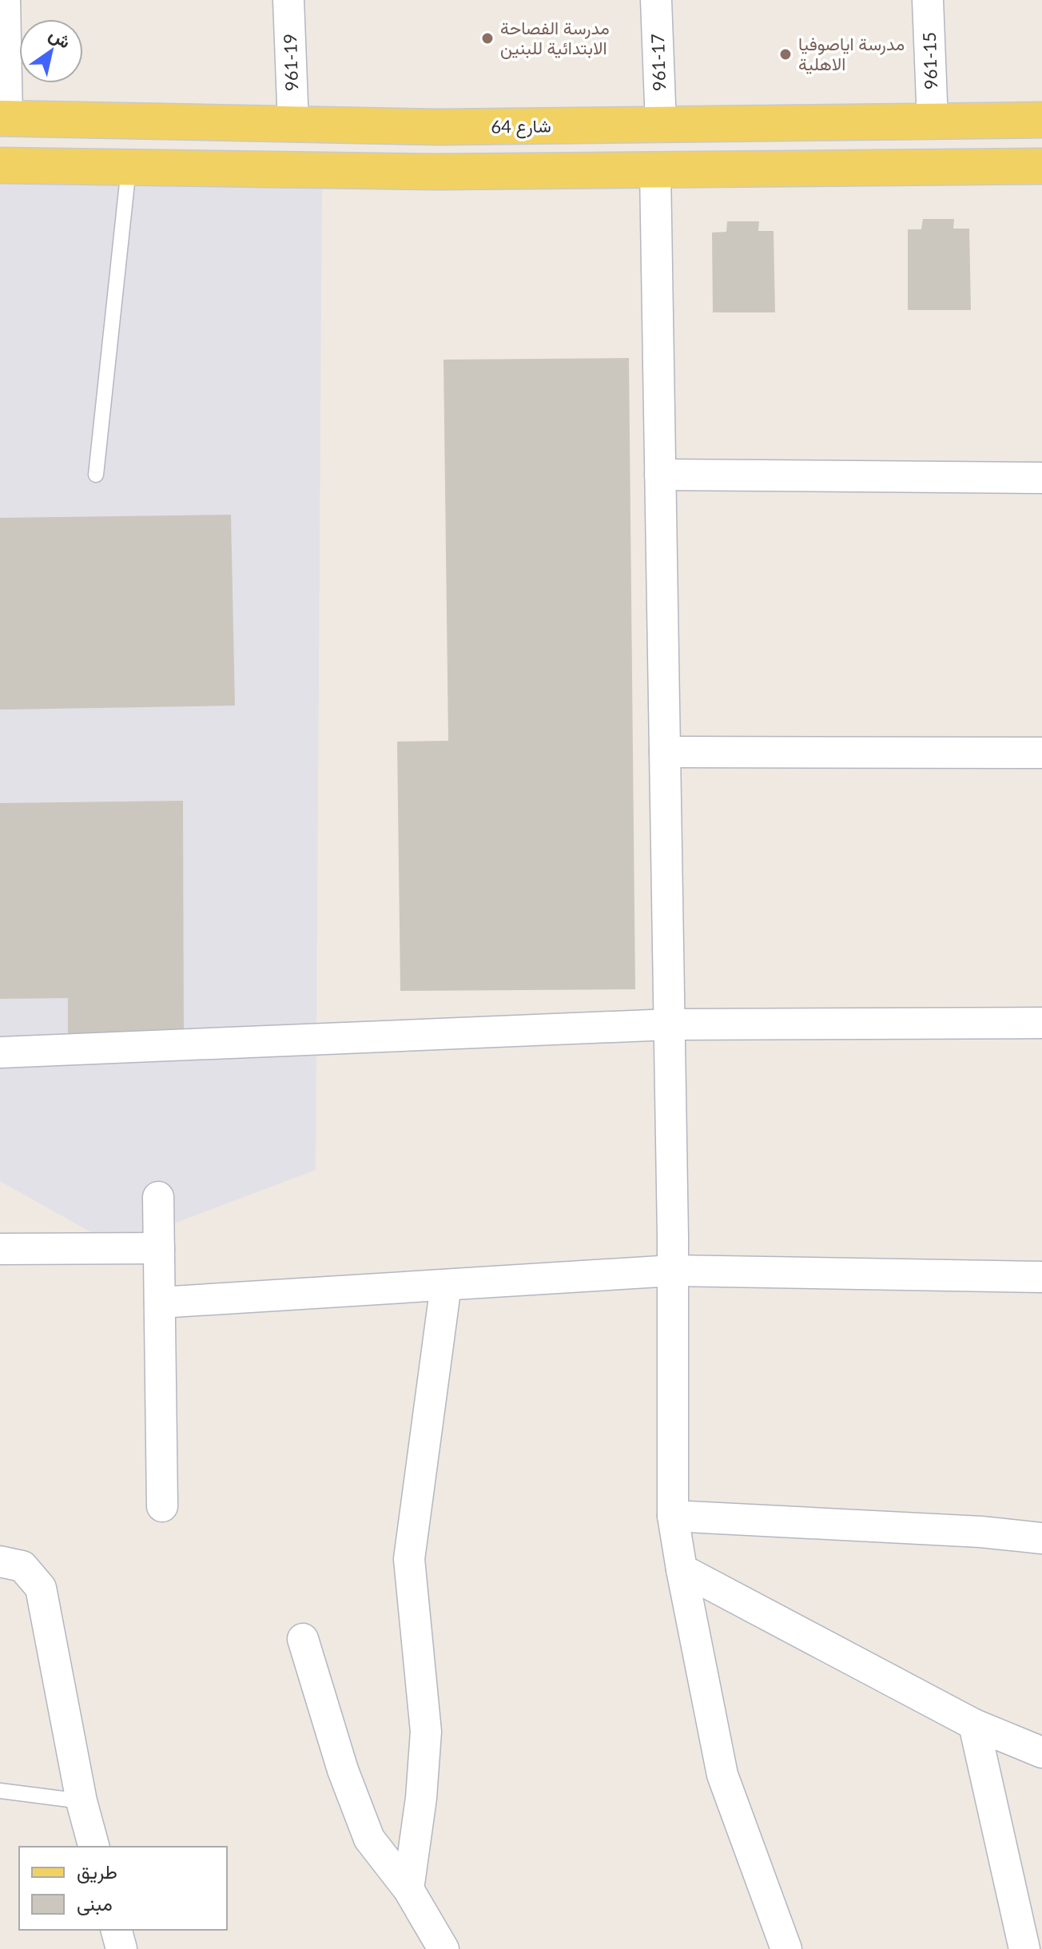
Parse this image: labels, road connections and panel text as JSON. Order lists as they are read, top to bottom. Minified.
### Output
{"streets":{"main road":["شارع 64"],"street":["961-15","961-19","961-17"]},"crossings":[["961-15","شارع 64"],["961-19","شارع 64"],["961-17","شارع 64"]],"places":["مدرسة الفصاحة الابتدائية للبنين","مدرسة اياصوفيا الاهلية"],"legend":["طريق","مبنى"],"north":"top right"}
